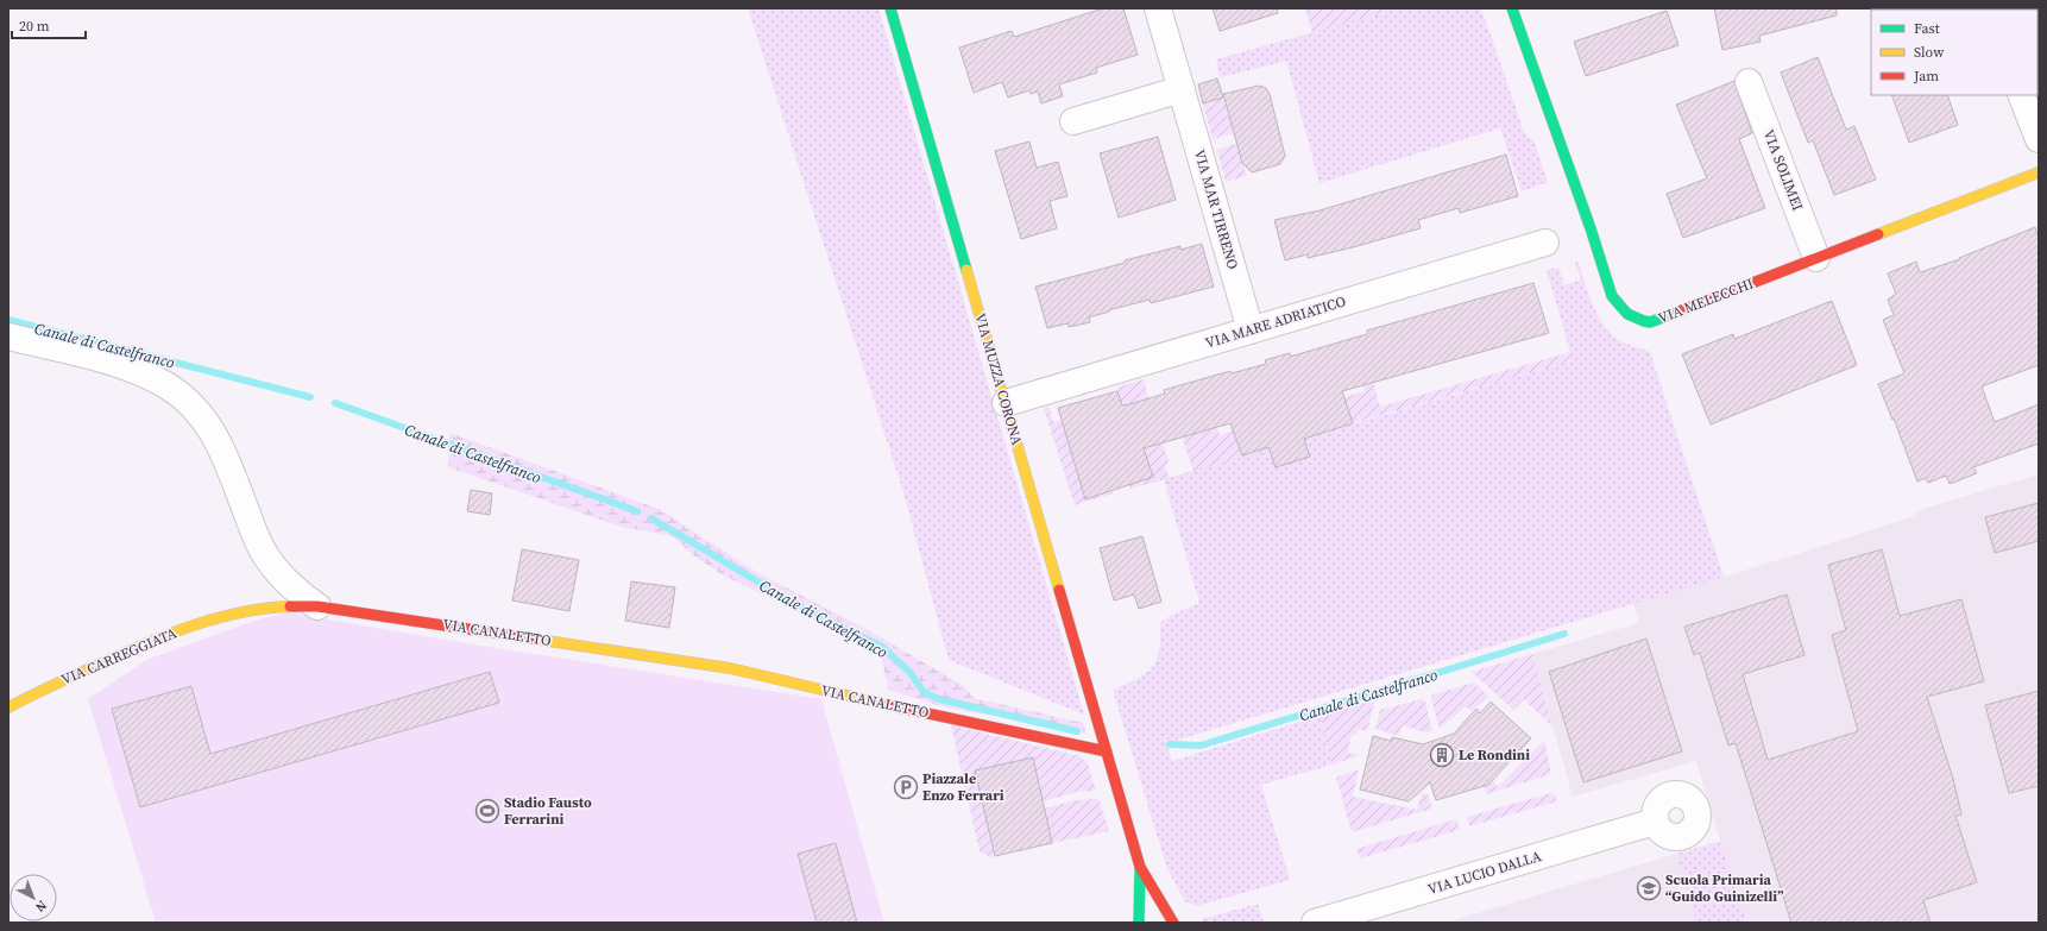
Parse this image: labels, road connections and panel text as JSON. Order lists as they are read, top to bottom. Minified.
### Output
{"streets":{"street":["VIA SOLIMEI","VIA MAR TIRRENO","VIA MELECCHI","VIA MARE ADRIATICO","VIA MUZZA CORONA","VIA CANALETTO","VIA CARREGGIATA","VIA LUCIO DALLA"]},"crossings":[["VIA SOLIMEI","VIA MELECCHI"],["VIA MAR TIRRENO","VIA MARE ADRIATICO"],["VIA MARE ADRIATICO","VIA MUZZA CORONA"],["VIA MUZZA CORONA","VIA CANALETTO"],["VIA CANALETTO","VIA CARREGGIATA"]],"water":["Canale di Castelfranco"],"places":{"building":["Le Rondini"],"parking":["Piazzale Enzo Ferrari"],"sports":["Stadio Fausto Ferrarini"],"school or university":["Scuola Primaria “Guido Guinizelli”"]},"legend":["Fast","Slow","Jam"],"scale_bar":"20 m","north":"bottom right"}
